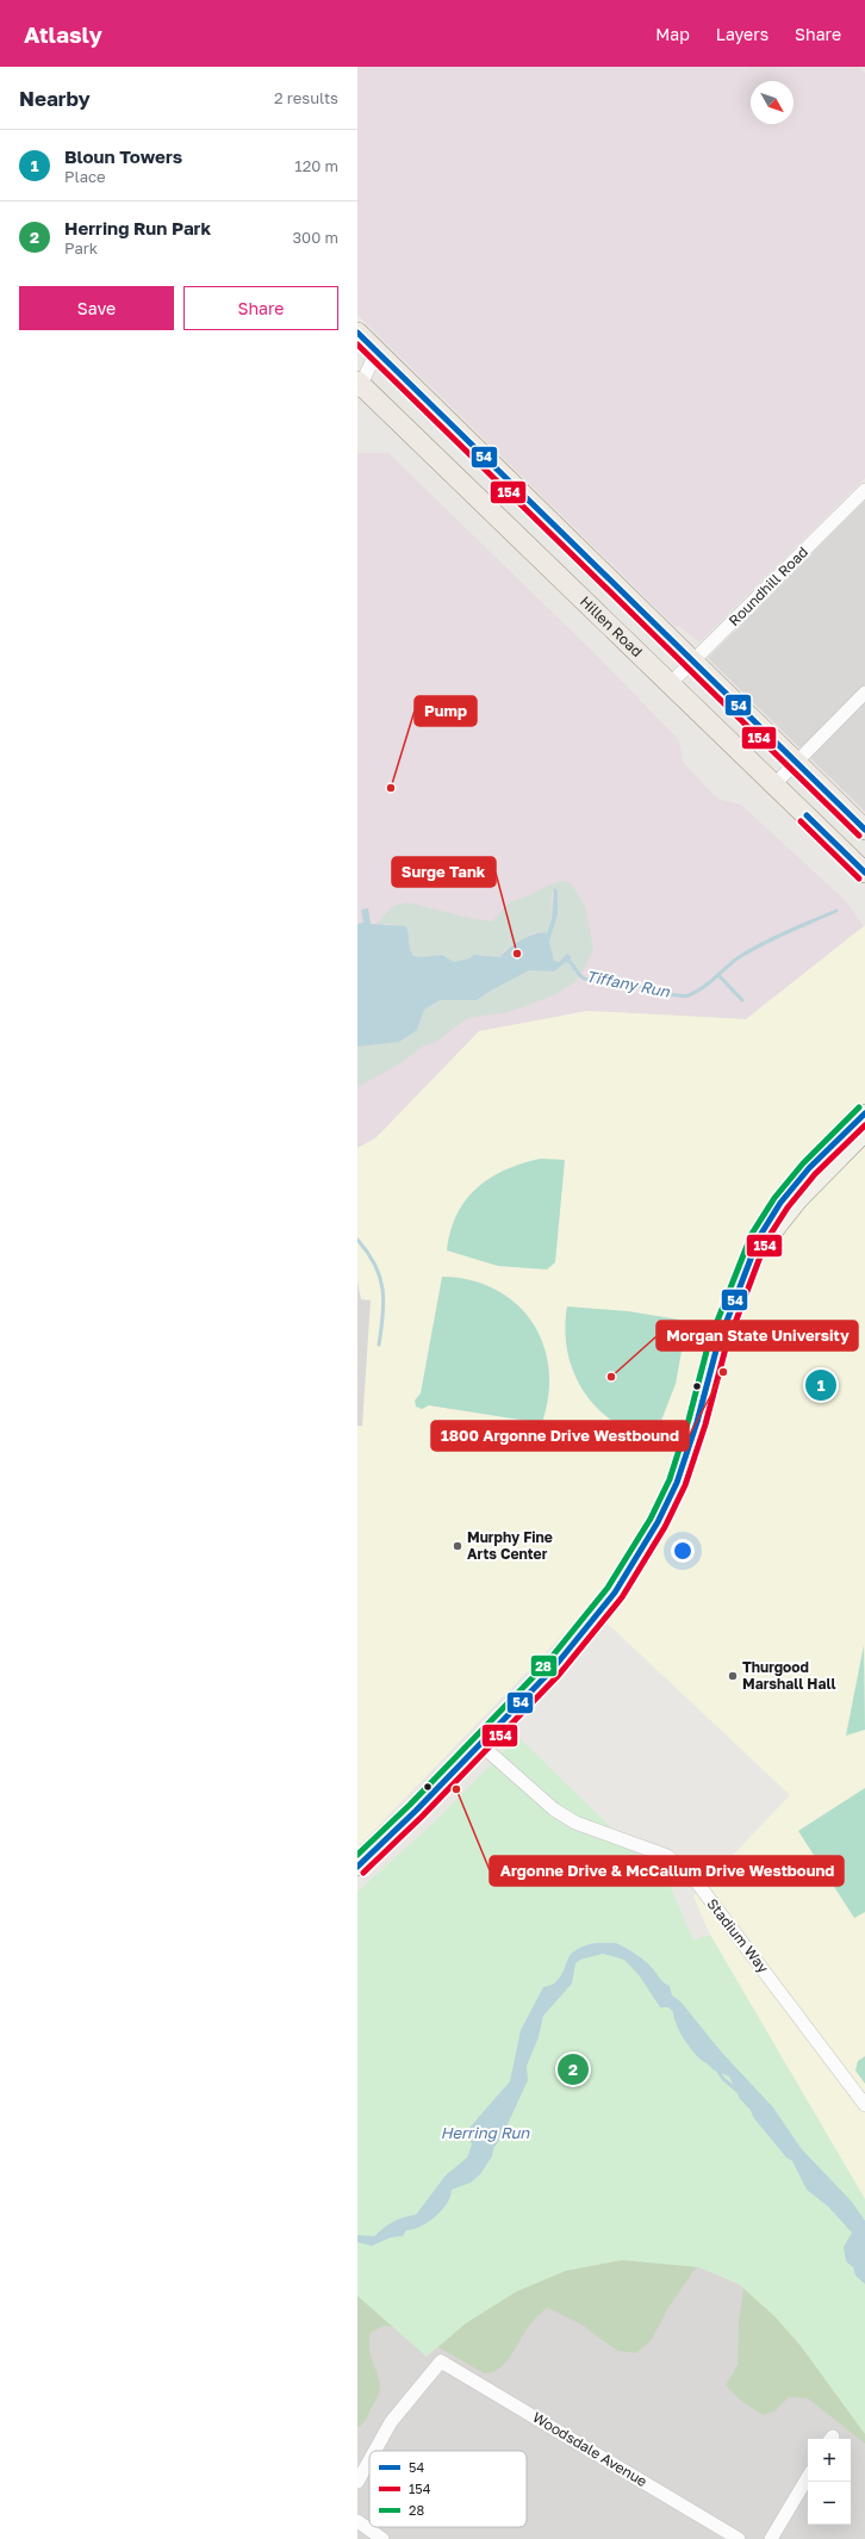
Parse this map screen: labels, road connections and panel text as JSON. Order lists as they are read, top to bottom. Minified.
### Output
{"streets":{"main road":["Hillen Road"],"street":["Roundhill Road","Stadium Way","Woodsdale Avenue"]},"crossings":[["Roundhill Road","Hillen Road"]],"water":["Tiffany Run","Herring Run"],"places":["Pump","Surge Tank","1800 Argonne Drive Westbound","Morgan State University","Murphy Fine Arts Center","Thurgood Marshall Hall","Argonne Drive & McCallum Drive Westbound"],"lines":["transit line 54","transit line 154","transit line 28"],"legend":["54","154","28"],"north":"bottom right","page":{"header":"Atlasly","nav":["Map","Layers","Share"],"heading":["Nearby","2 results"],"list":[{"mark":"1","name":"Bloun Towers","note":"Place","value":"120 m"},{"mark":"2","name":"Herring Run Park","note":"Park","value":"300 m"}],"buttons":["Save","Share"],"pins":["1","2"],"map_buttons":["+","−"]}}
